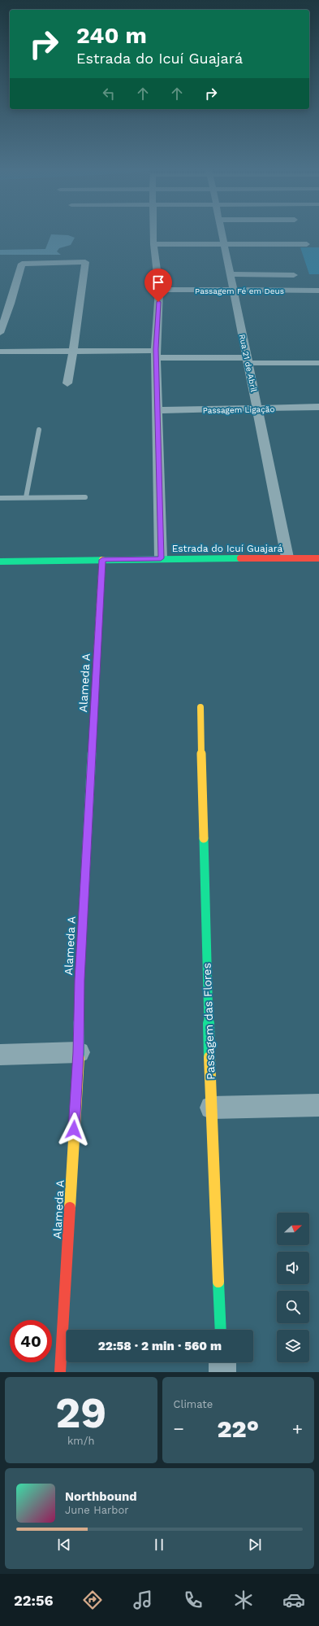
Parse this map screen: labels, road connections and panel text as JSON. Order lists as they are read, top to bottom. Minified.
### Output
{"streets":{"street":["Passagem Fé em Deus","Rua 21 de Abril","Passagem Ligação","Estrada do Icuí Guajará","Alameda A","Passagem das Flores"]},"crossings":[["Passagem Fé em Deus","Rua 21 de Abril"],["Rua 21 de Abril","Passagem Ligação"],["Rua 21 de Abril","Estrada do Icuí Guajará"],["Estrada do Icuí Guajará","Alameda A"]],"north":"right","page":{"turn":["240 m","Estrada do Icuí Guajará"],"limit":"40","trip":"22:58 · 2 min · 560 m","tile":[["29","km/h"],"Climate"],"heat":["−","22°","+"],"song":["Northbound","June Harbor"],"tabs":"22:56"}}
